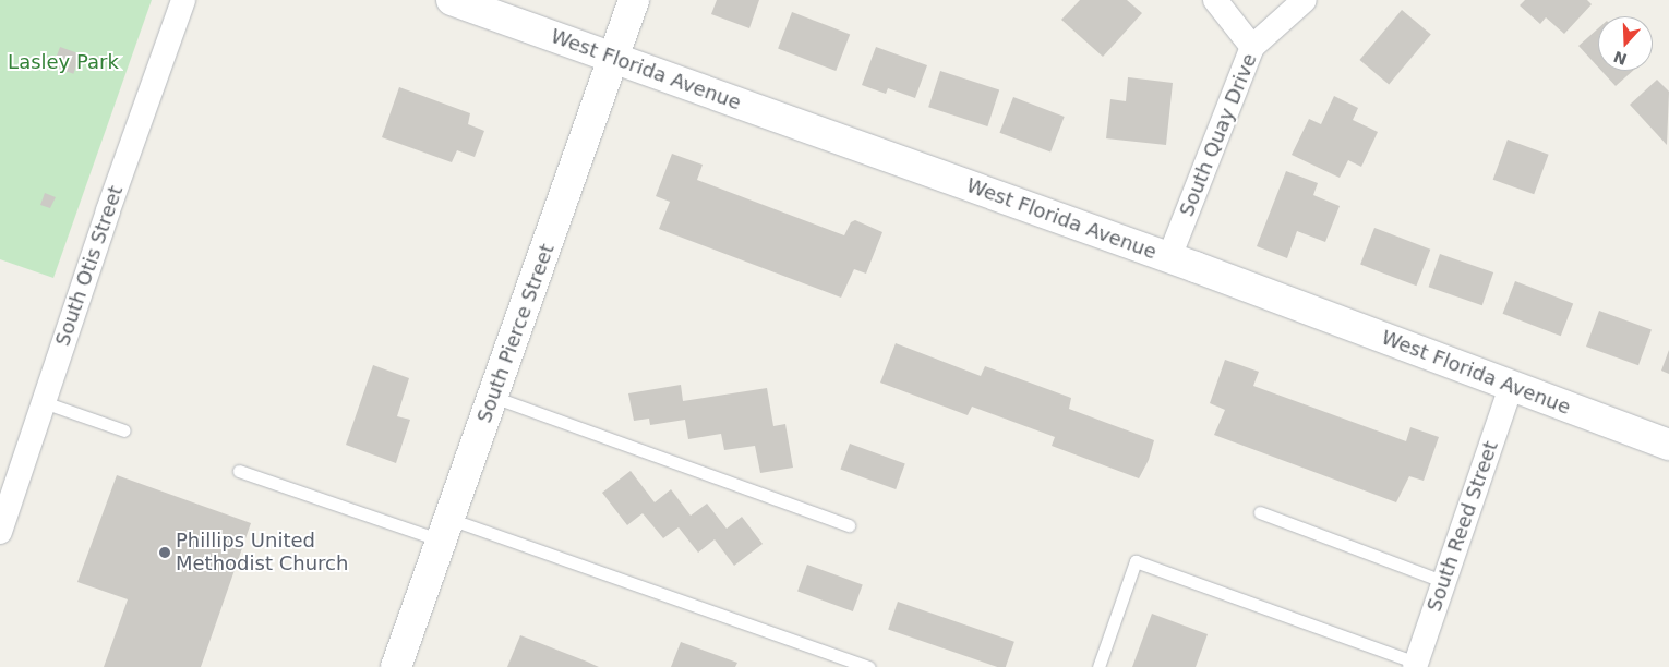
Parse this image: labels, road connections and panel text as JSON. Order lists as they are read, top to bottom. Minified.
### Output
{"streets":{"street":["West Florida Avenue","South Quay Drive","South Otis Street","South Pierce Street","South Reed Street"]},"crossings":[["West Florida Avenue","South Quay Drive"],["West Florida Avenue","South Pierce Street"],["West Florida Avenue","South Reed Street"]],"parks":["Lasley Park"],"places":["Phillips United Methodist Church"],"north":"bottom"}
